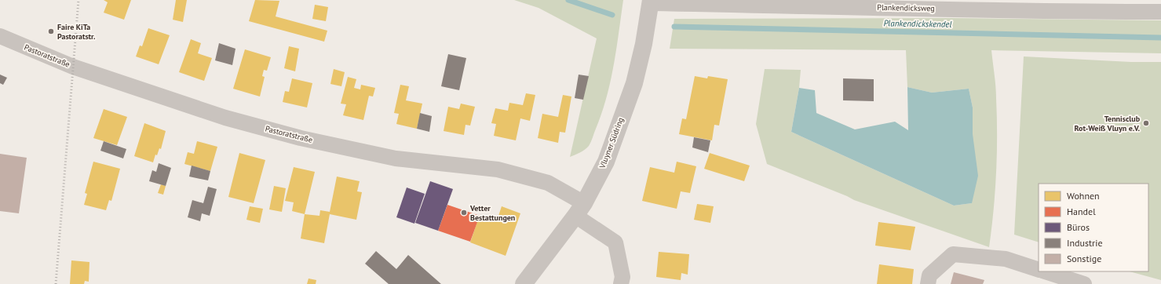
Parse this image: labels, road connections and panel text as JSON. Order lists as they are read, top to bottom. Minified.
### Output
{"streets":{"street":["Plankendicksweg","Pastoratstraße","Vluyner Südring"]},"crossings":[["Plankendicksweg","Vluyner Südring"],["Pastoratstraße","Vluyner Südring"]],"water":["Plankendickskendel"],"places":["Faire KiTa Pastoratstr.","Tennisclub Rot-Weiß Vluyn e.V.","Vetter Bestattungen"],"legend":["Wohnen","Handel","Büros","Industrie","Sonstige"]}
